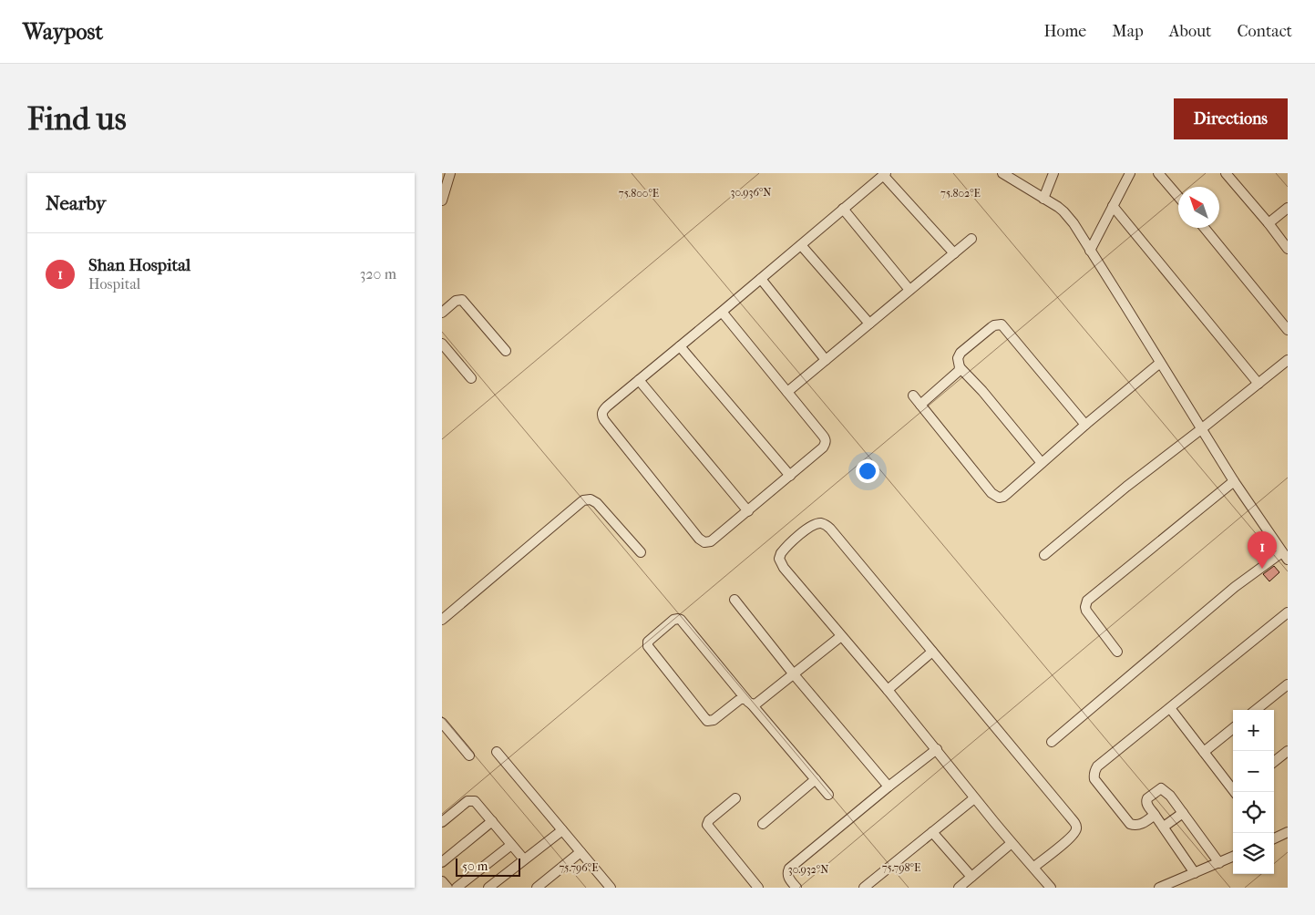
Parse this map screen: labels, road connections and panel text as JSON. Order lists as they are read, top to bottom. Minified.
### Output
{"scale_bar":"50 m","north":"top left","page":{"header":"Waypost","nav":["Home","Map","About","Contact"],"buttons":"Directions","title":"Find us","heading":"Nearby","list":[{"mark":"1","name":"Shan Hospital","note":"Hospital","value":"320 m"}],"pins":"1","map_buttons":["+","−"],"scale":"50 m"},"coordinates":["30.936°N","75.800°E","75.802°E","75.796°E","75.798°E","30.932°N"]}
